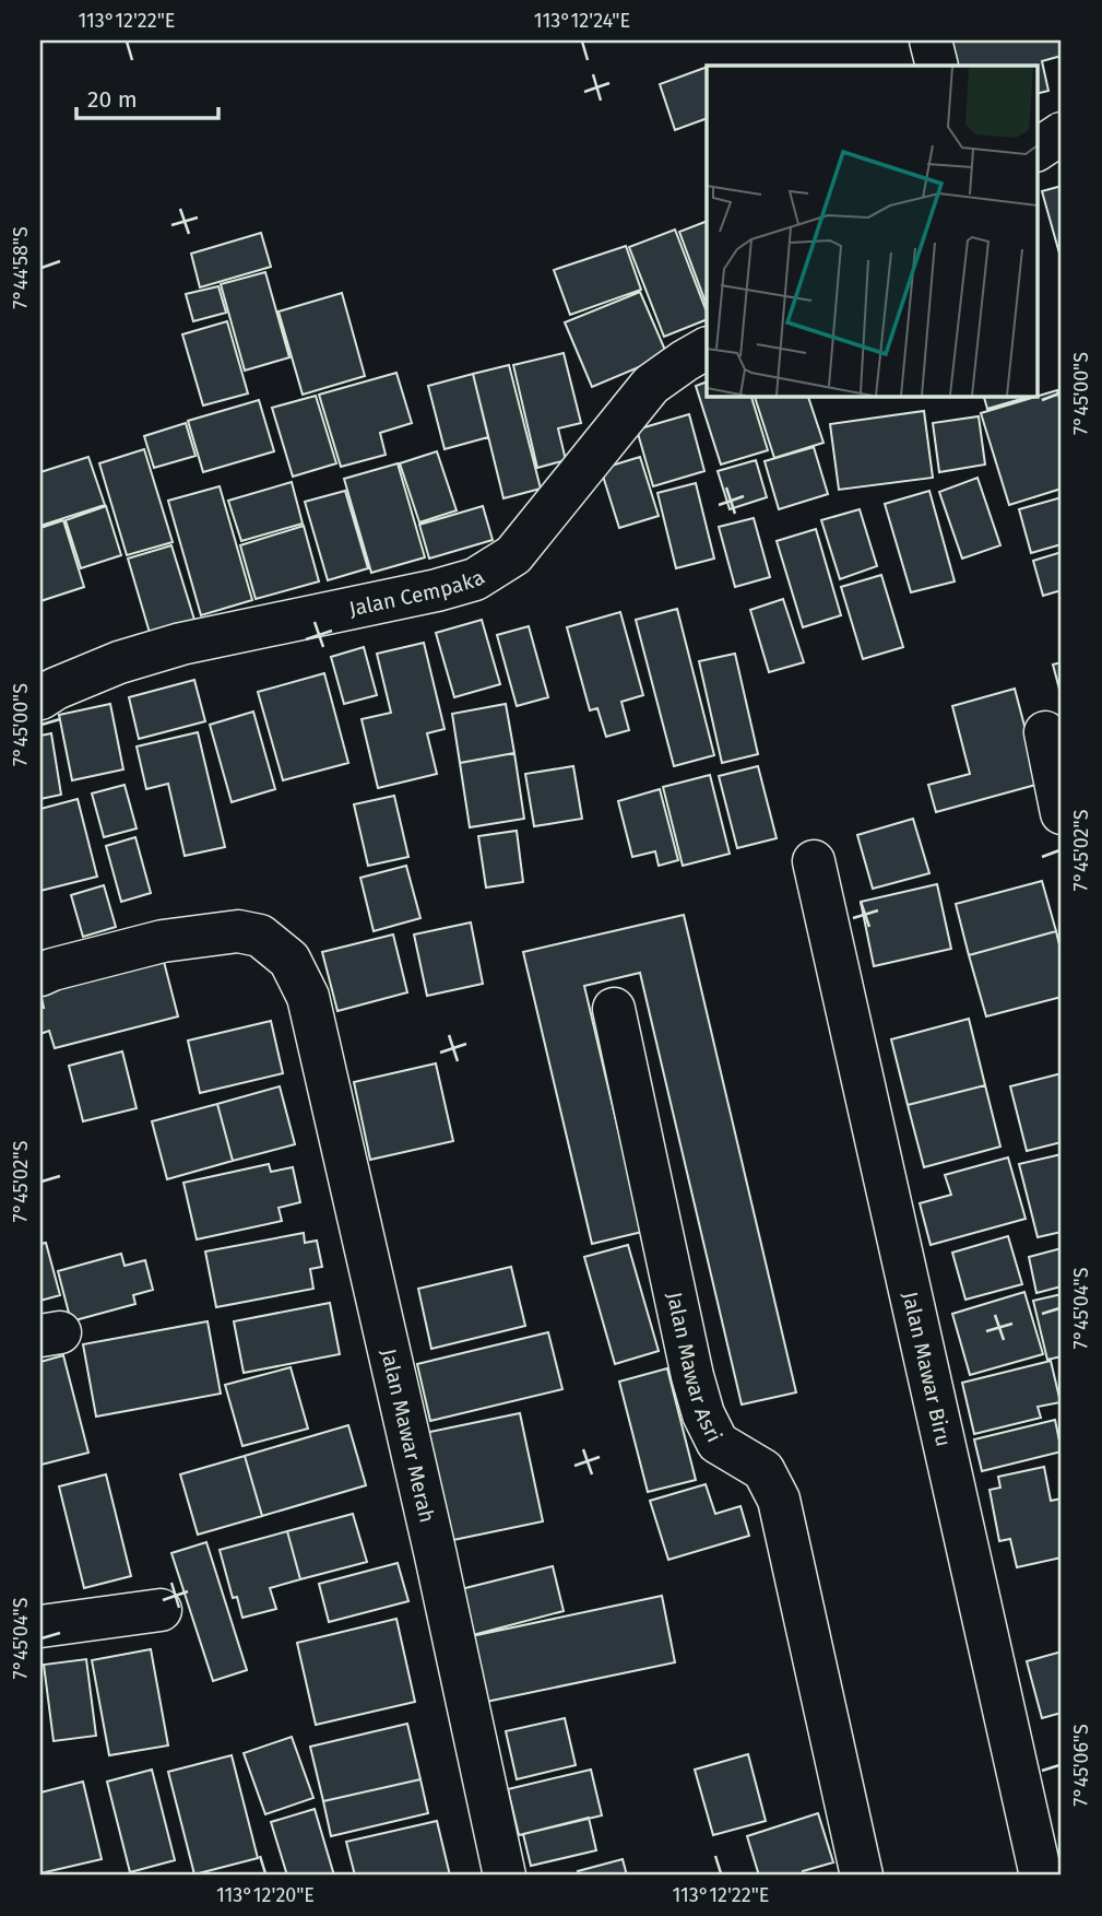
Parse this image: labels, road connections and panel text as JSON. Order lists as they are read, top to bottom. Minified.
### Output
{"streets":{"street":["Jalan Cempaka","Jalan Mawar Asri","Jalan Mawar Biru","Jalan Mawar Merah"]},"scale_bar":"20 m","coordinates":["113°12'22\"E","113°12'24\"E","7°44'58\"S","7°45'00\"S","7°45'02\"S","7°45'04\"S","7°45'06\"S","113°12'20\"E"]}
